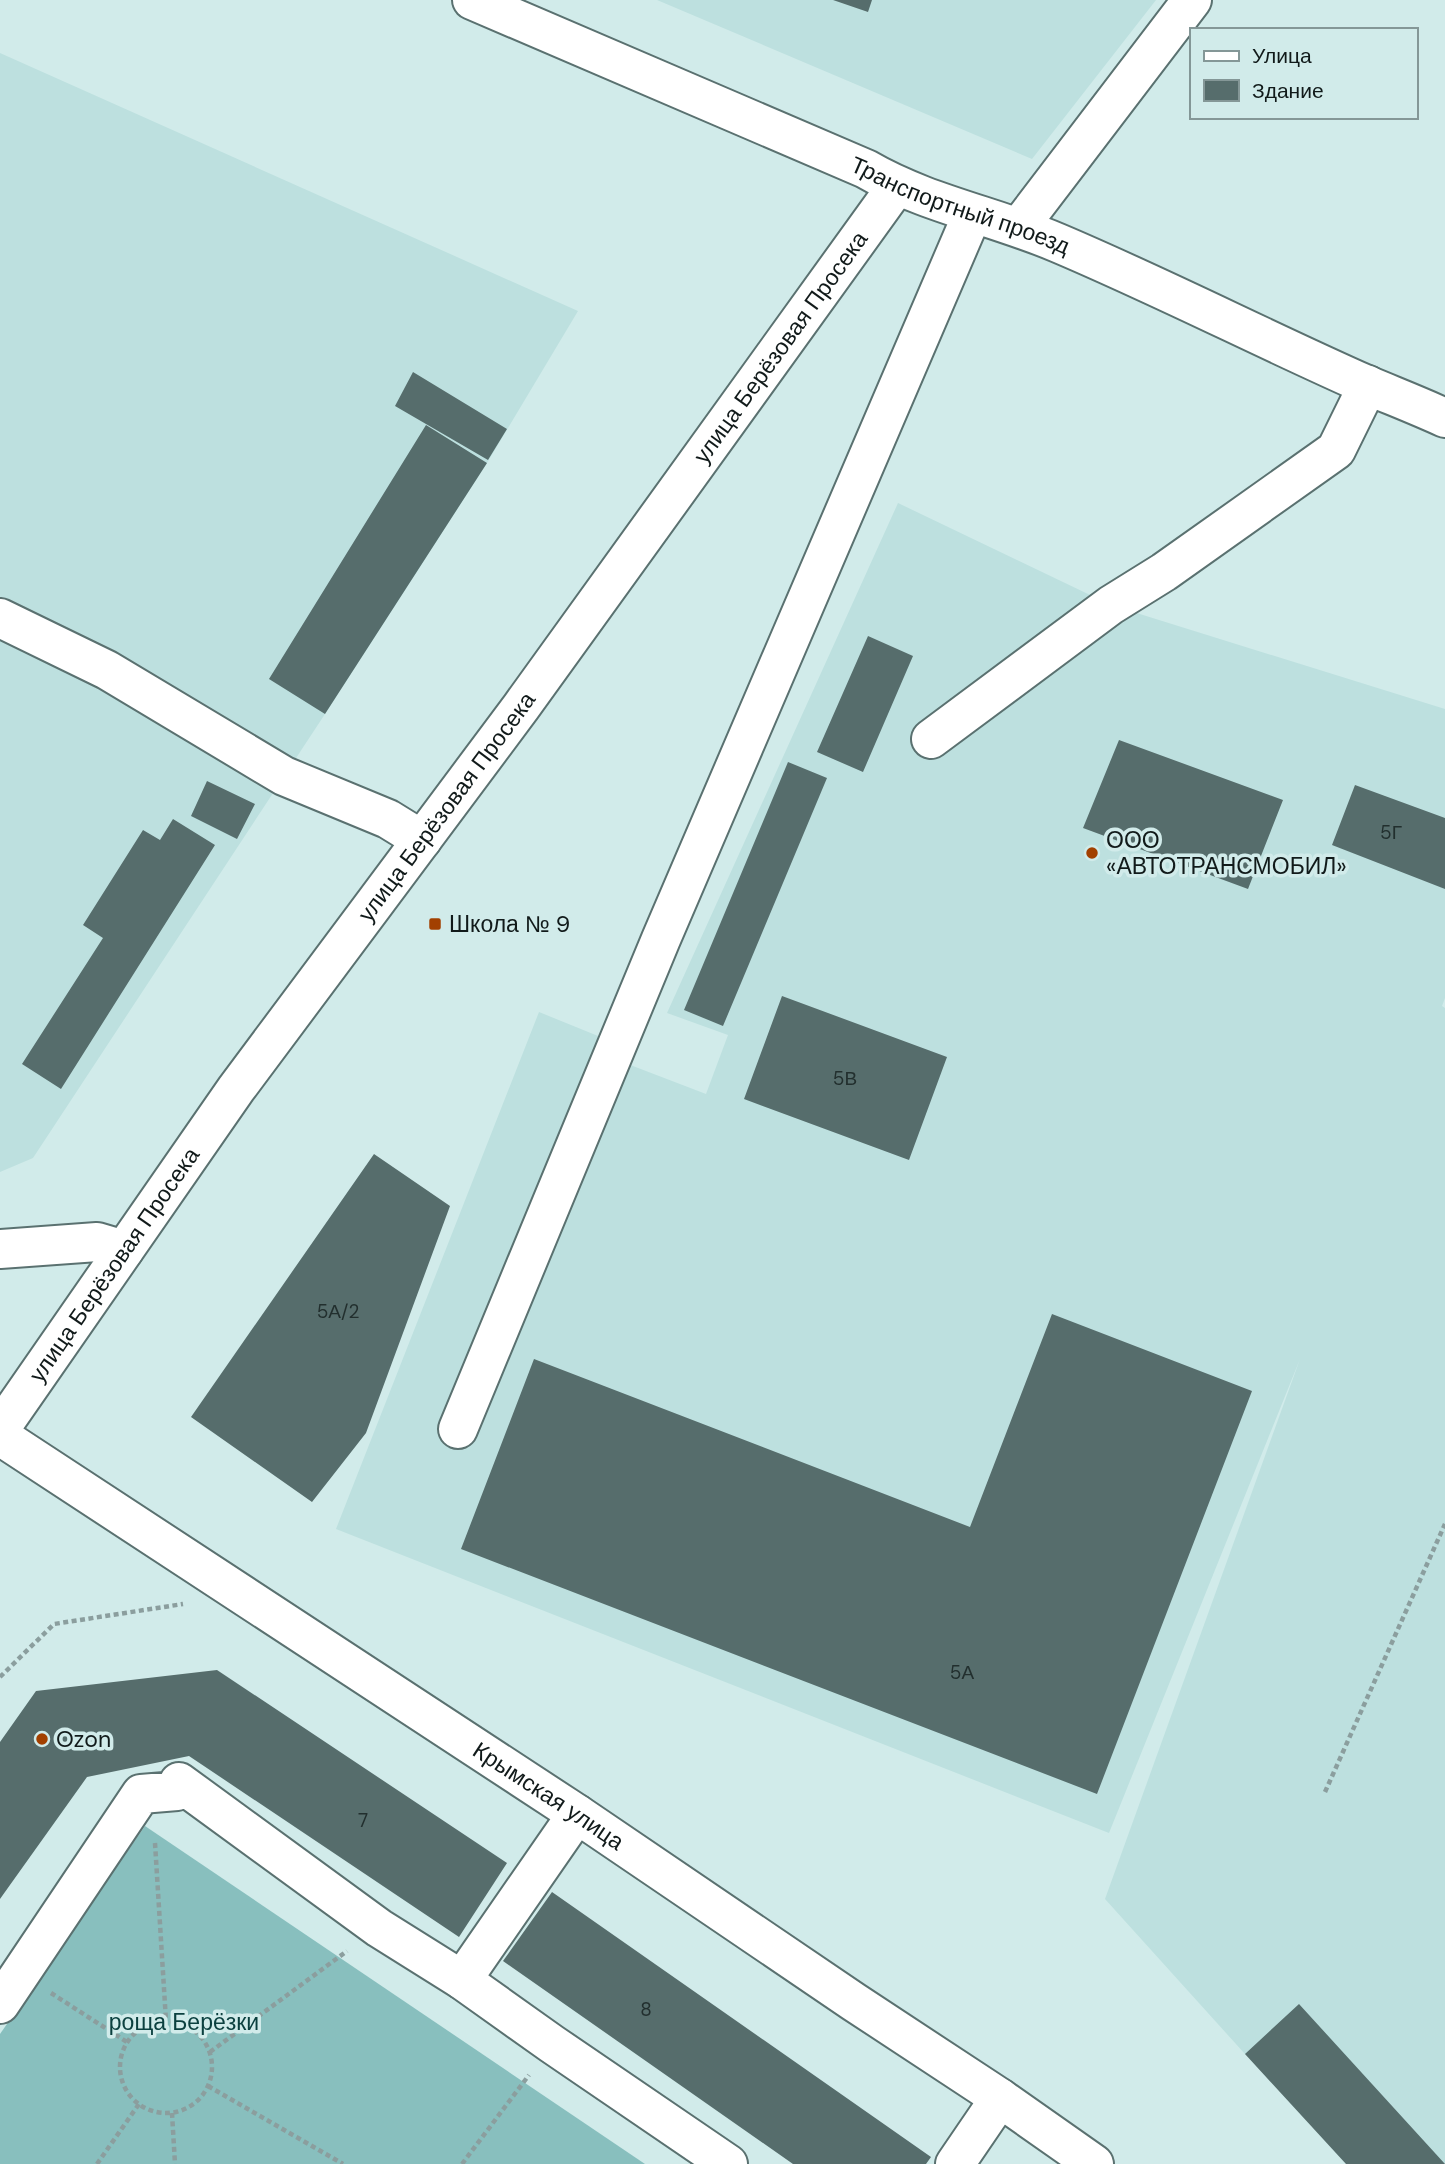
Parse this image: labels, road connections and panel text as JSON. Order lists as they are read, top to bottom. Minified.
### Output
{"streets":{"street":["Транспортный проезд","улица Берёзовая Просека","Крымская улица"]},"crossings":[["Транспортный проезд","улица Берёзовая Просека"]],"parks":["роща Берёзки"],"places":{"other":["ООО «АВТОТРАНСМОБИЛ»","Ozon"],"transit":["Школа № 9"]},"house_numbers":["5Г","5В","5А/2","5А","7","8"],"legend":["Улица","Здание"]}
